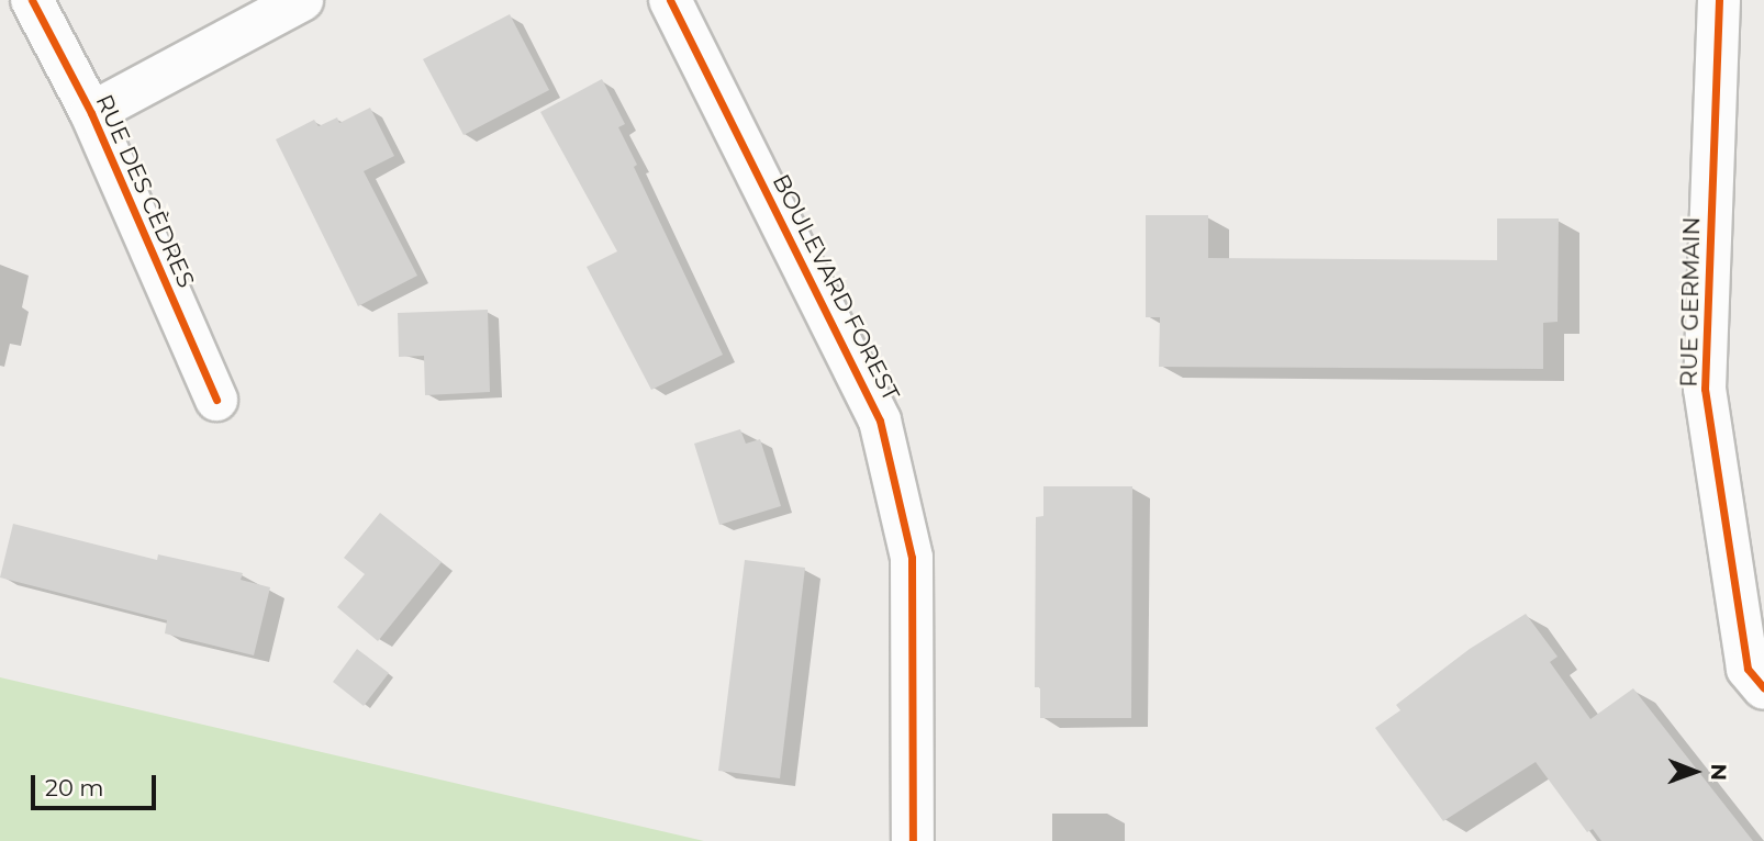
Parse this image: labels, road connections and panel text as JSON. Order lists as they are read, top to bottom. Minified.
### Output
{"streets":{"street":["RUE DES CÈDRES","BOULEVARD FOREST","RUE GERMAIN"]},"scale_bar":"20 m","north":"right"}
